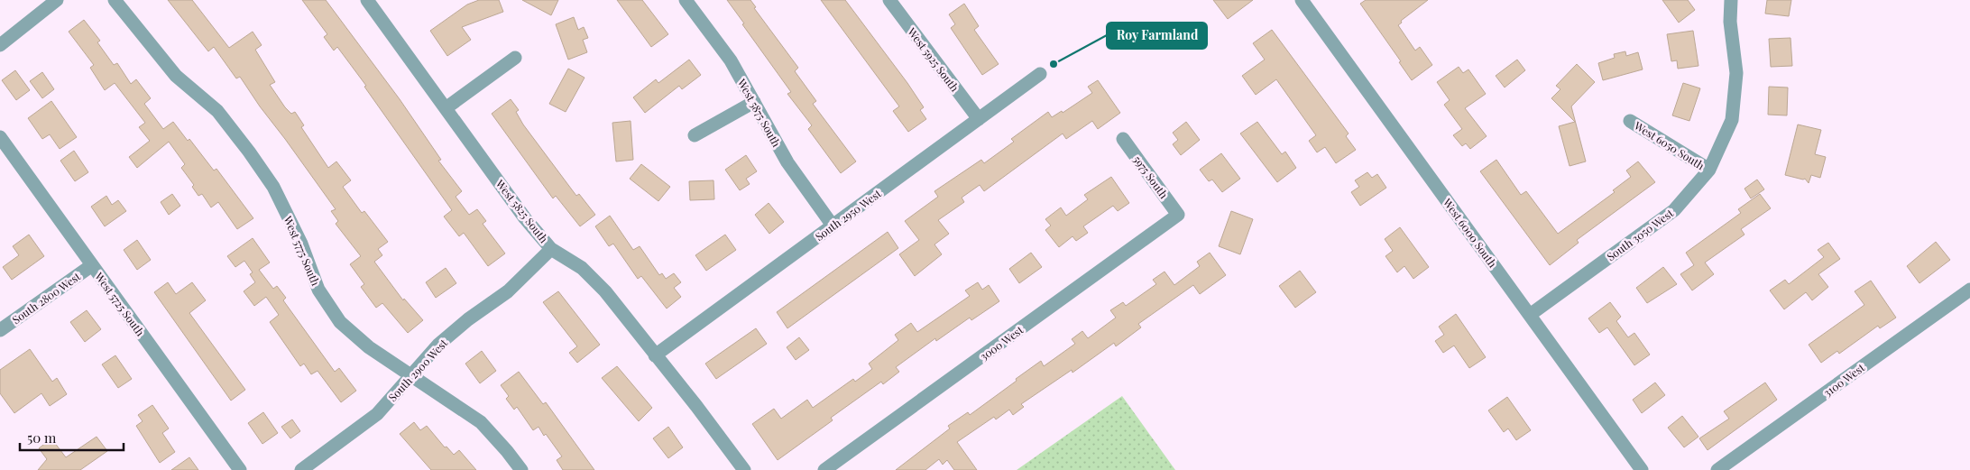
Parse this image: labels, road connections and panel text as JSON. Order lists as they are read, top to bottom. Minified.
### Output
{"streets":{"street":["West 5925 South","West 5875 South","West 6050 South","5975 South","West 5825 South","South 2950 West","West 6000 South","South 3050 West","West 5775 South","South 2800 West","West 5725 South","3000 West","South 2900 West","3100 West"]},"crossings":[["West 5925 South","South 2950 West"],["West 5875 South","South 2950 West"],["West 6050 South","South 3050 West"],["5975 South","3000 West"],["West 5825 South","South 2950 West"],["West 5825 South","South 2900 West"],["West 6000 South","South 3050 West"],["West 5775 South","South 2900 West"],["South 2800 West","West 5725 South"]],"places":["Roy Farmland"],"scale_bar":"50 m"}
